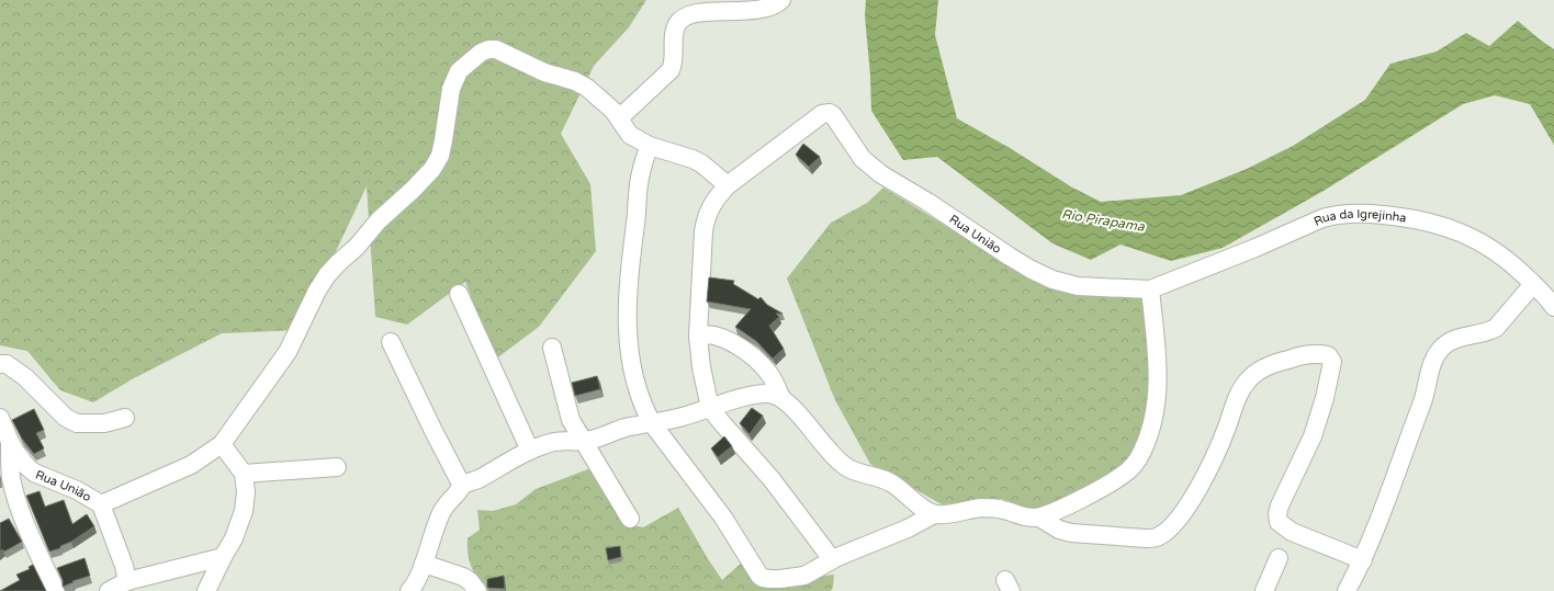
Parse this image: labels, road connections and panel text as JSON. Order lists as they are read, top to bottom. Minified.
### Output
{"streets":{"street":["Rua da Igrejinha","Rua União"]},"crossings":[["Rua da Igrejinha","Rua União"]],"water":["Rio Pirapama"]}
